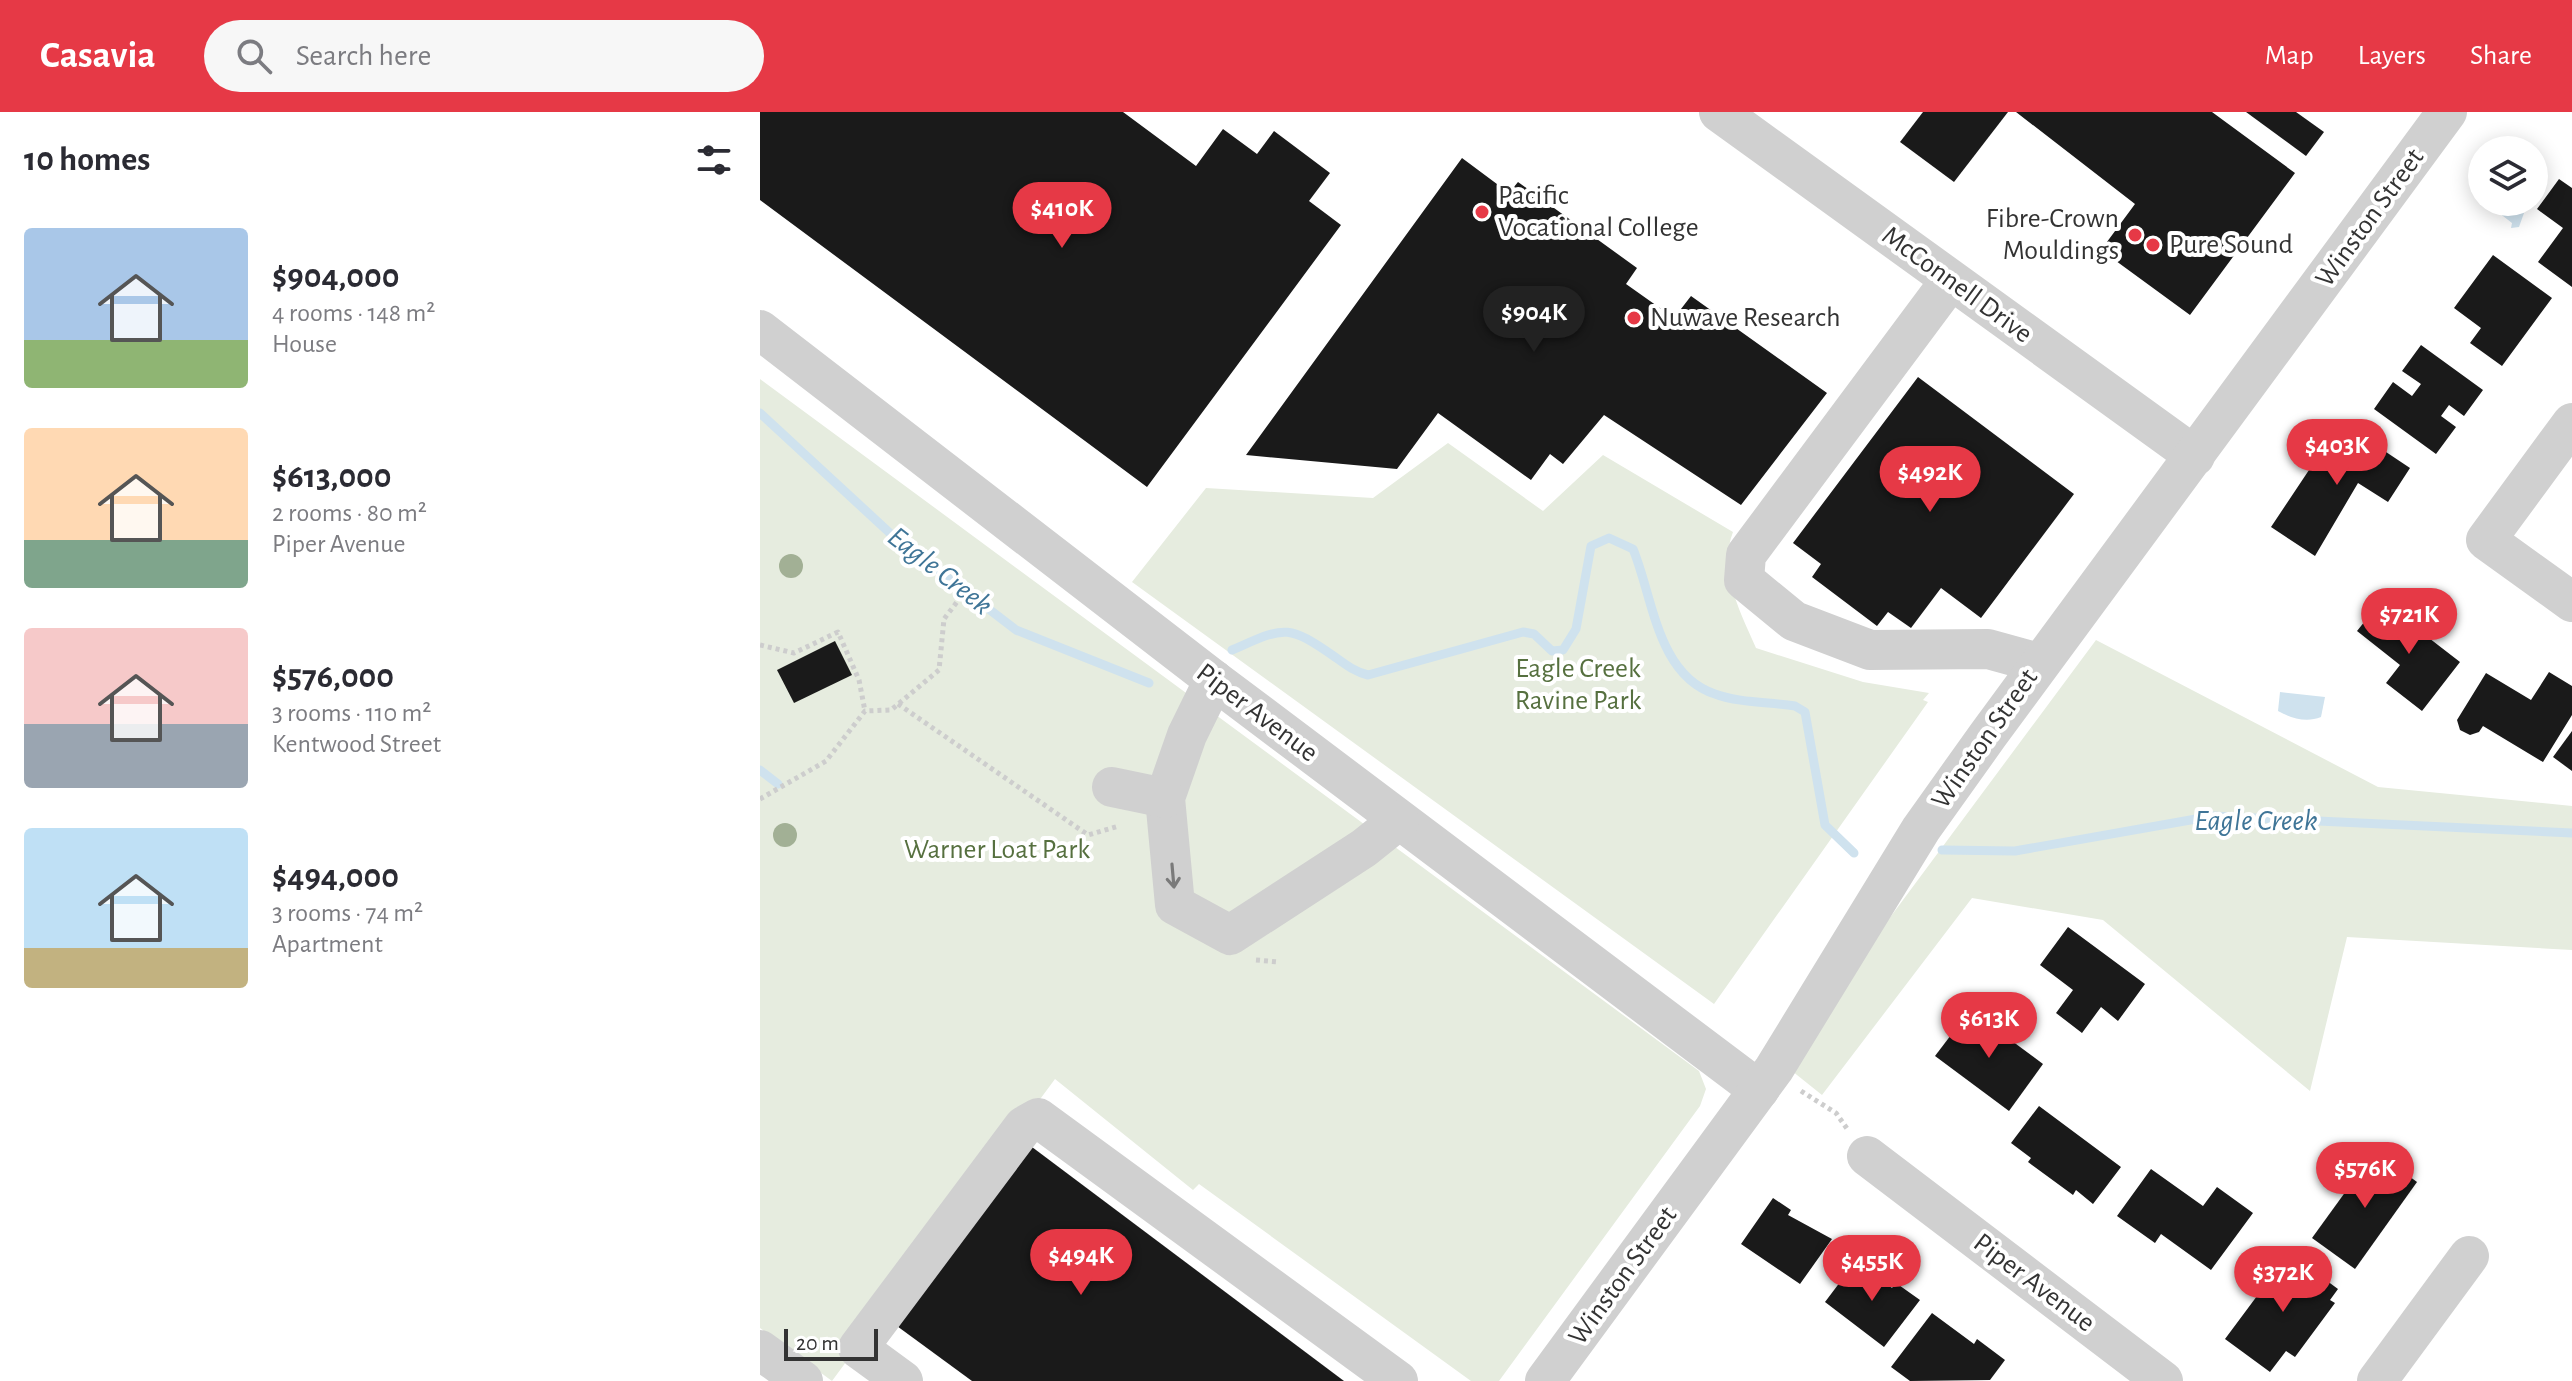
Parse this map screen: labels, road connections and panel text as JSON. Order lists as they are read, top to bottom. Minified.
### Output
{"streets":{"street":["Winston Street","McConnell Drive","Piper Avenue"]},"crossings":[["Winston Street","McConnell Drive"],["Winston Street","Piper Avenue"]],"water":["Eagle Creek"],"parks":["Eagle Creek Ravine Park","Warner Loat Park"],"places":["Pacific Vocational College","Fibre-Crown Mouldings","Pure Sound","Nuwave Research"],"scale_bar":"20 m","page":{"header":"Casavia","search":"Search here","nav":["Map","Layers","Share"],"heading":"10 homes","price":["$410K","$904K","$403K","$492K","$721K","$613K","$576K","$494K","$455K","$372K"],"list":[{"name":"$904,000","note":"4 rooms · 148 m² · House"},{"name":"$613,000","note":"2 rooms · 80 m² · Piper Avenue"},{"name":"$576,000","note":"3 rooms · 110 m² · Kentwood Street"},{"name":"$494,000","note":"3 rooms · 74 m² · Apartment"}],"scale":"20 m"}}
